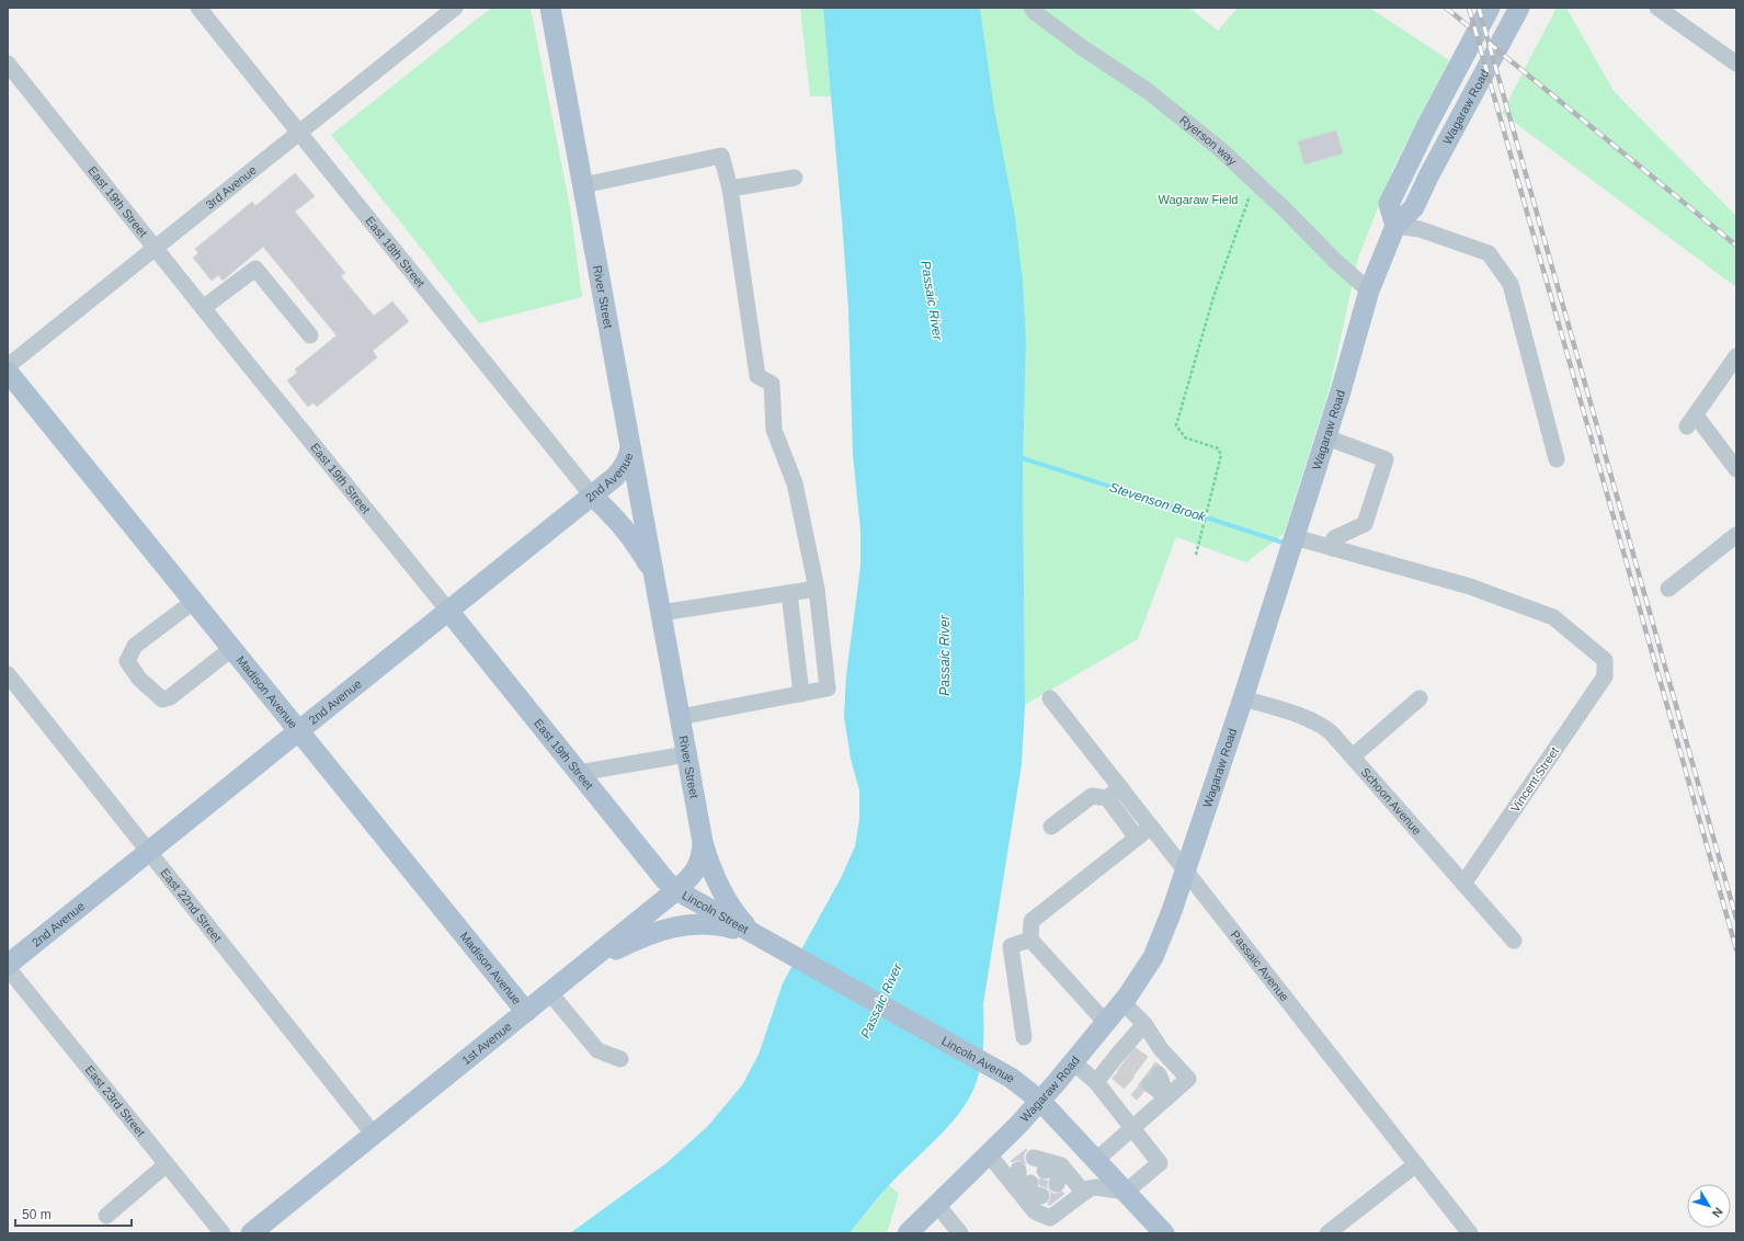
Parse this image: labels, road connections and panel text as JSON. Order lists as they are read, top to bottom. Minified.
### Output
{"streets":{"main road":["Wagaraw Road","East 19th Street","River Street","2nd Avenue","Madison Avenue","Lincoln Street","1st Avenue","Lincoln Avenue"],"street":["Ryerson way","3rd Avenue","East 18th Street","Vincent Street","Schoon Avenue","East 22nd Street","Passaic Avenue","East 23rd Street"]},"crossings":[["Wagaraw Road","Ryerson way"],["Wagaraw Road","Schoon Avenue"],["Wagaraw Road","Passaic Avenue"],["Wagaraw Road","Lincoln Avenue"],["3rd Avenue","East 19th Street"],["3rd Avenue","East 18th Street"],["East 19th Street","2nd Avenue"],["East 19th Street","Lincoln Street"],["East 19th Street","1st Avenue"],["East 18th Street","River Street"],["East 18th Street","2nd Avenue"],["River Street","2nd Avenue"],["River Street","Lincoln Street"],["River Street","1st Avenue"],["River Street","Lincoln Avenue"],["2nd Avenue","Madison Avenue"],["2nd Avenue","East 22nd Street"],["Madison Avenue","1st Avenue"],["Vincent Street","Schoon Avenue"],["East 22nd Street","1st Avenue"],["Lincoln Street","1st Avenue"],["Lincoln Street","Lincoln Avenue"]],"water":["Passaic River","Stevenson Brook"],"parks":["Wagaraw Field"],"scale_bar":"50 m","north":"bottom right"}
